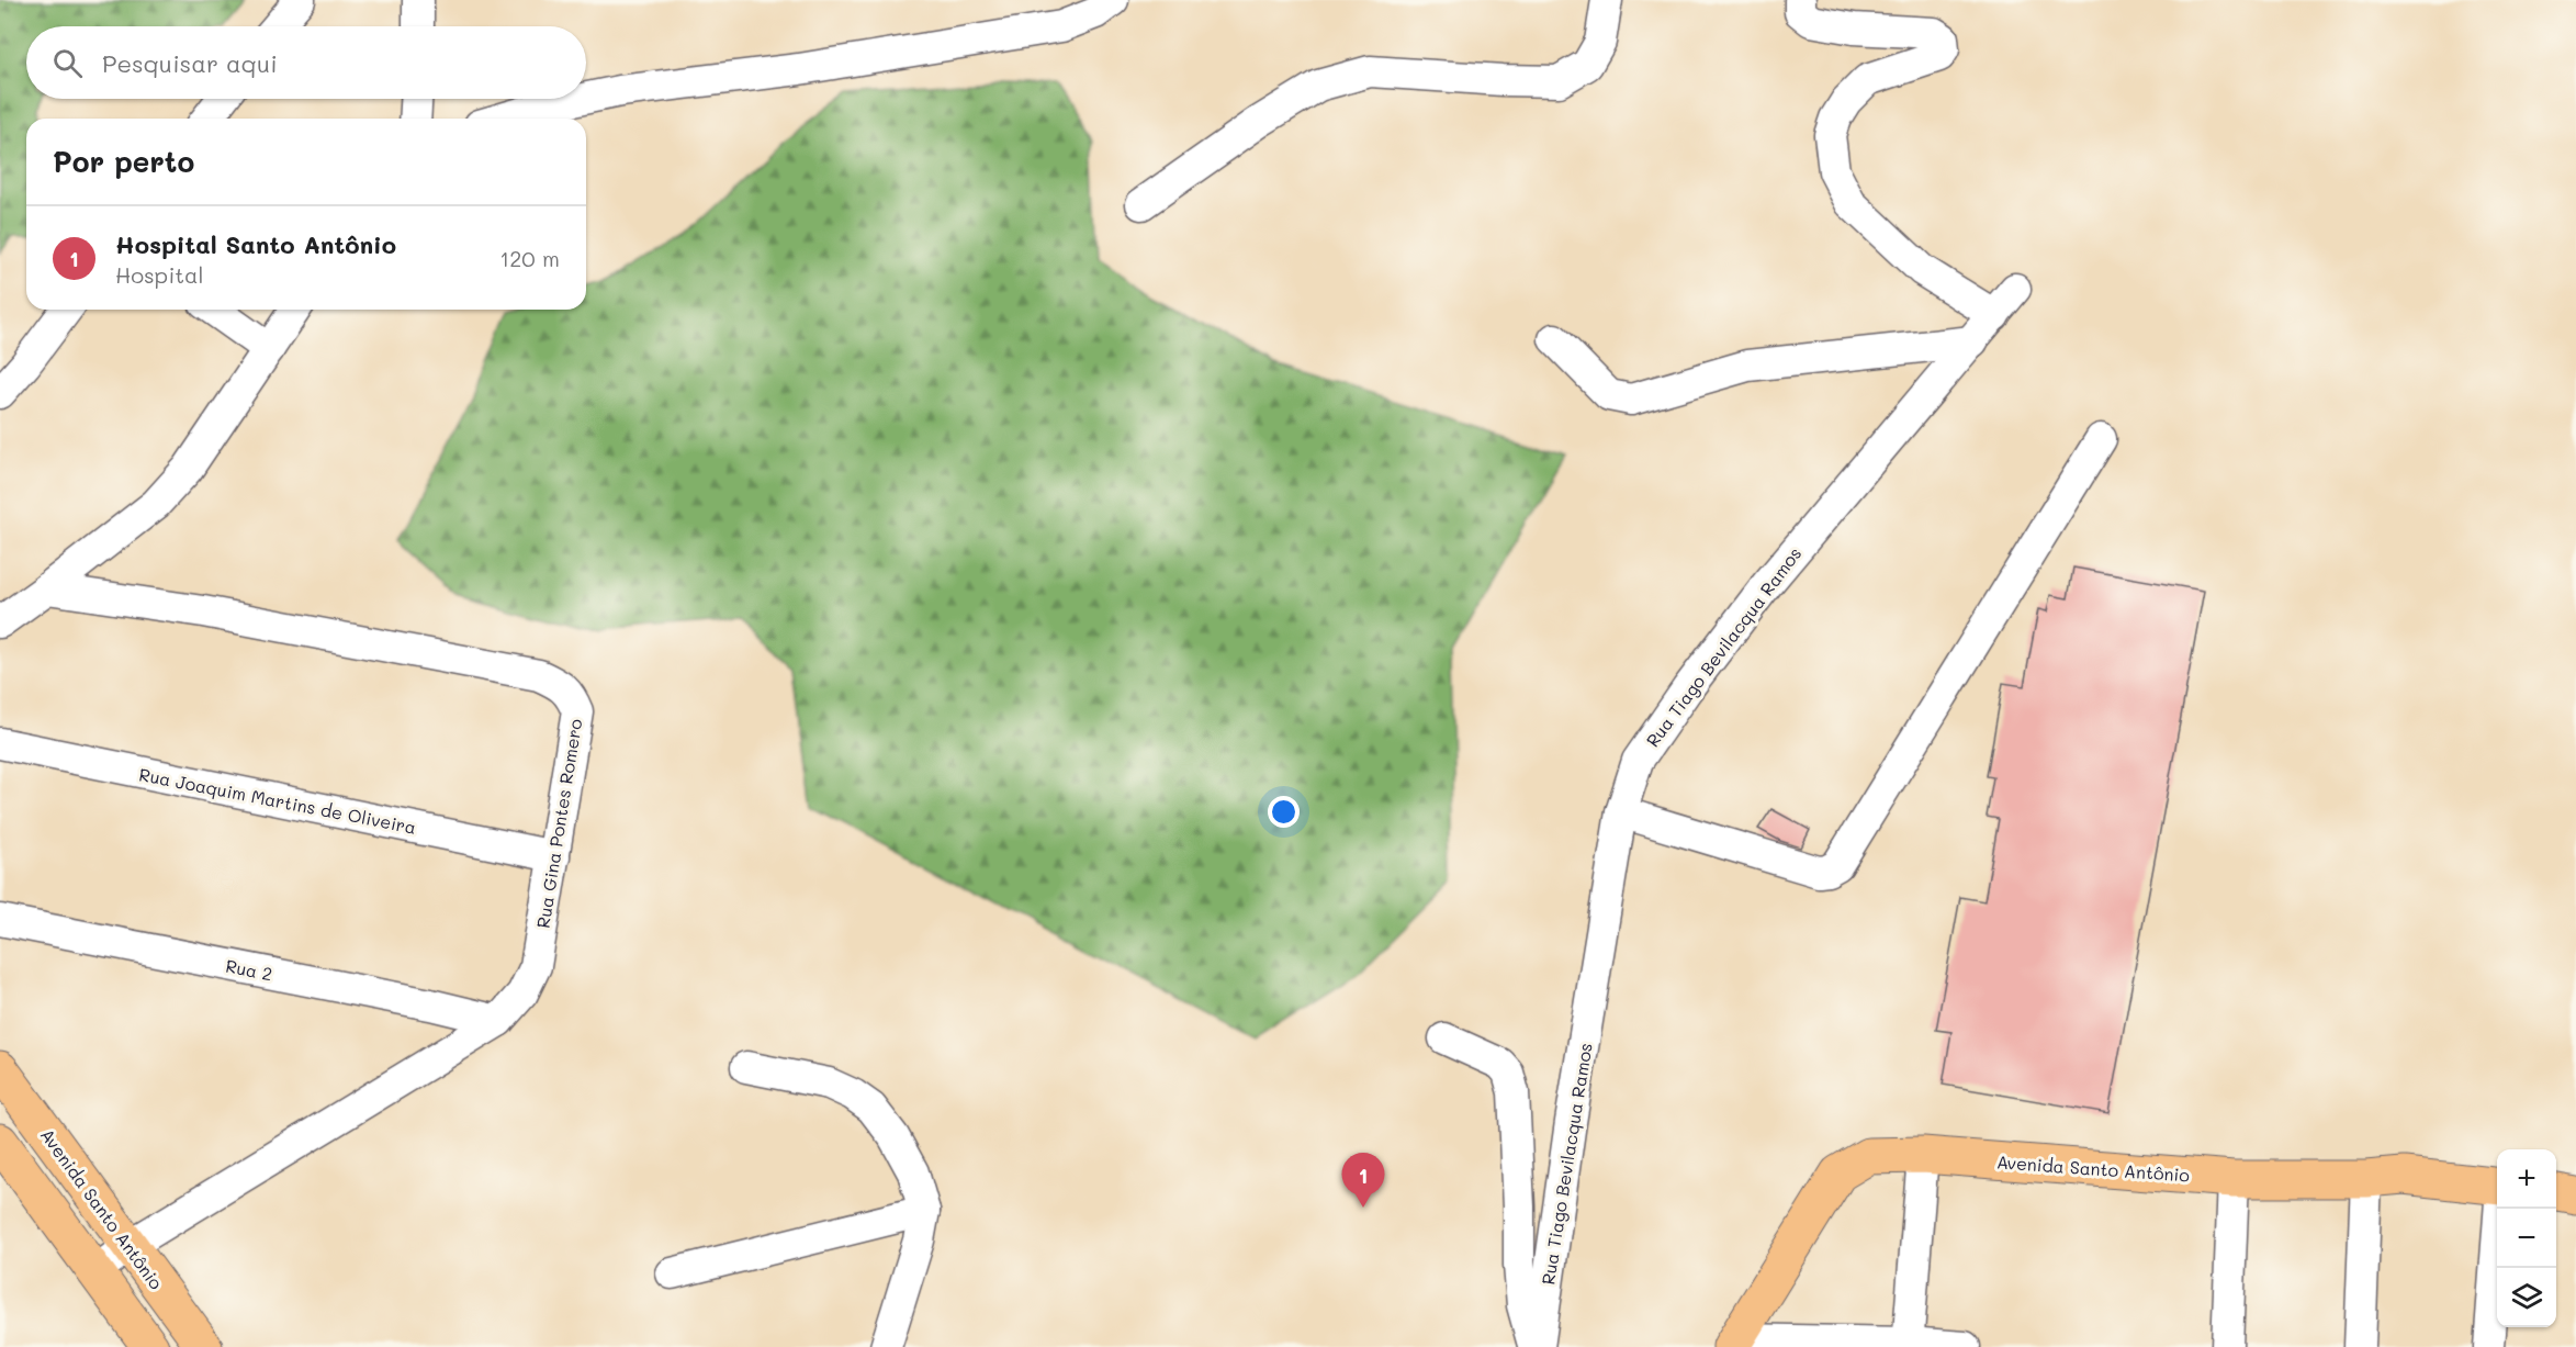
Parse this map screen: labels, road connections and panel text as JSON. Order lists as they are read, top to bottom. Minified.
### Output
{"streets":{"main road":["Avenida Santo Antônio"],"street":["Rua Tiago Bevilacqua Ramos","Rua Joaquim Martins de Oliveira","Rua Gina Pontes Romero","Rua 2"]},"crossings":[["Rua Joaquim Martins de Oliveira","Rua Gina Pontes Romero"],["Rua Gina Pontes Romero","Rua 2"],["Rua Gina Pontes Romero","Avenida Santo Antônio"]],"page":{"search":"Pesquisar aqui","heading":"Por perto","list":[{"mark":"1","name":"Hospital Santo Antônio","note":"Hospital","value":"120 m"}],"map_buttons":["+","−"],"pins":"1"}}
